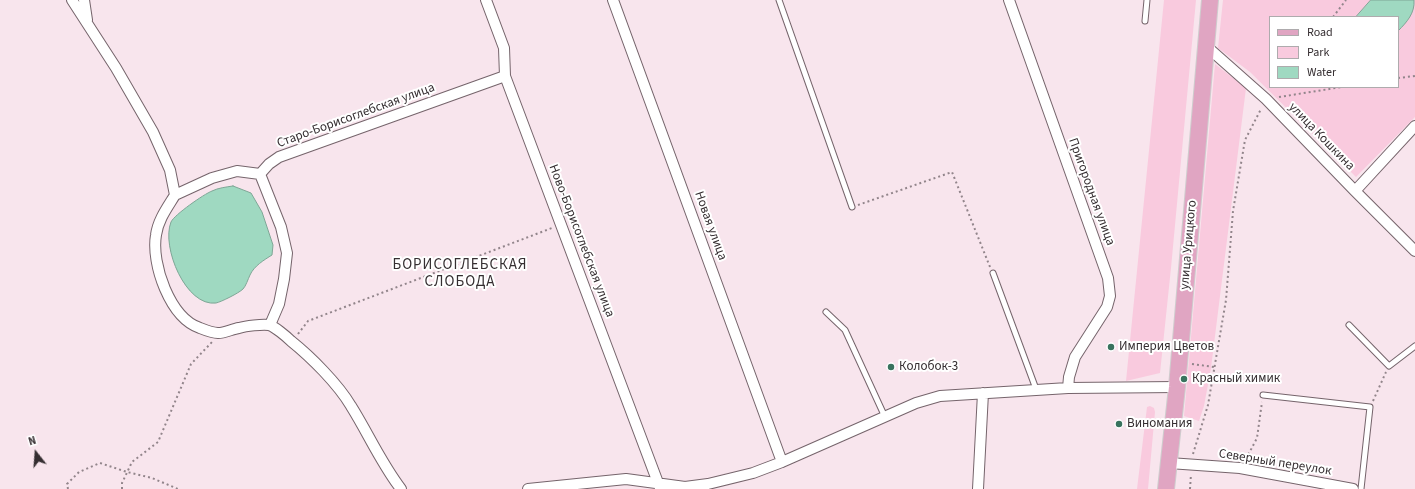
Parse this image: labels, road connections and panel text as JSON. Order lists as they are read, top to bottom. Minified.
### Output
{"streets":{"main road":["улица Урицкого"],"street":["Старо-Борисоглебская улица","улица Кошкина","Пригородная улица","Новая улица","Ново-Борисоглебская улица","Северный переулок"]},"crossings":[["Старо-Борисоглебская улица","Ново-Борисоглебская улица"],["улица Кошкина","улица Урицкого"],["улица Урицкого","Северный переулок"]],"districts":["БОРИСОГЛЕБСКАЯ СЛОБОДА"],"places":["Империя Цветов","Колобок-3","Красный химик","Виномания"],"legend":["Road","Park","Water"],"north":"top"}
